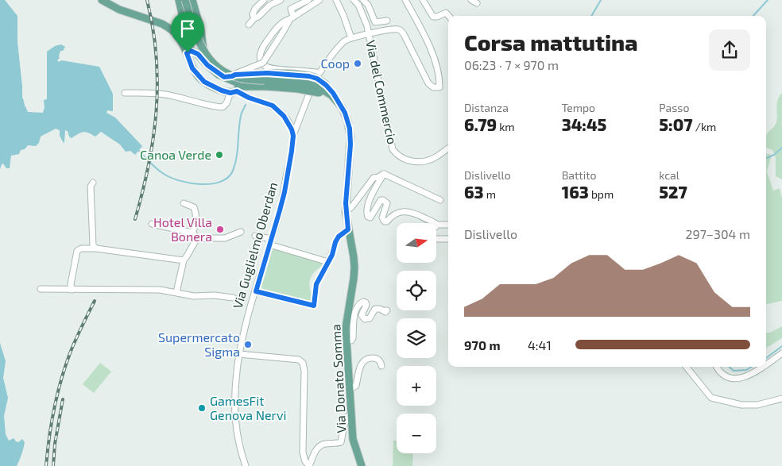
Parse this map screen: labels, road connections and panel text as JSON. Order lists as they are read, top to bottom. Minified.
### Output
{"streets":{"main road":["Via Donato Somma"],"street":["Via del Commercio","Via Guglielmo Oberdan"]},"places":["Coop","Canoa Verde","Hotel Villa Bonera","Supermercato Sigma","GamesFit Genova Nervi"],"north":"right","page":{"heading":["Corsa mattutina","06:23 · 7 × 970 m"],"stats":[["Distanza","6.79 km"],["Tempo","34:45"],["Passo","5:07 /km"],["Dislivello","63 m"],["Battito","163 bpm"],["kcal","527"]],"chart":["Dislivello","297–304 m"],"map_buttons":["+","−"],"list":[{"name":"970 m","note":"4:41"}]}}
